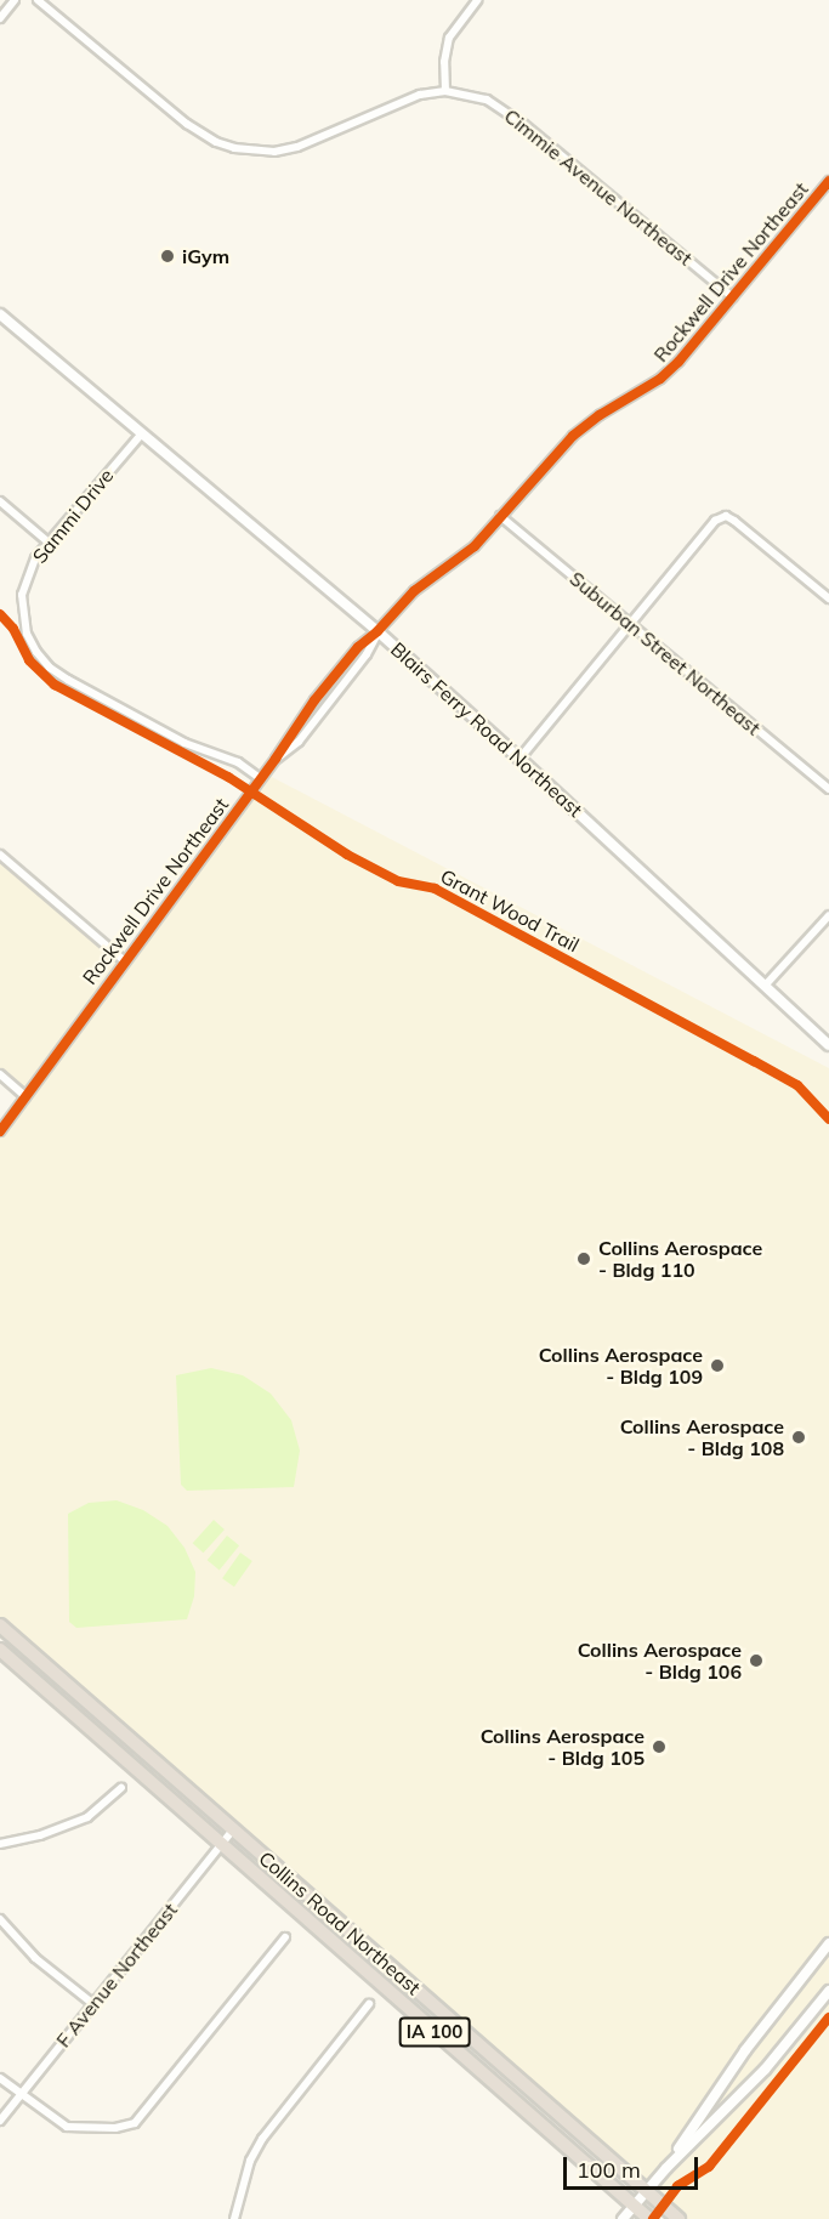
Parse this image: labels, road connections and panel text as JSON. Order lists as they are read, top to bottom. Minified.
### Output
{"streets":{"highway":["Collins Road Northeast","IA 100"],"main road":["Blairs Ferry Road Northeast"],"street":["Cimmie Avenue Northeast","Rockwell Drive Northeast","Sammi Drive","Suburban Street Northeast","F Avenue Northeast"],"cycle path":["Grant Wood Trail"]},"crossings":[["Cimmie Avenue Northeast","Rockwell Drive Northeast"],["Rockwell Drive Northeast","Sammi Drive"],["Rockwell Drive Northeast","Suburban Street Northeast"],["Rockwell Drive Northeast","Blairs Ferry Road Northeast"],["Sammi Drive","Blairs Ferry Road Northeast"],["Collins Road Northeast","F Avenue Northeast"]],"places":["iGym","Collins Aerospace - Bldg 110","Collins Aerospace - Bldg 109","Collins Aerospace - Bldg 108","Collins Aerospace - Bldg 106","Collins Aerospace - Bldg 105"],"scale_bar":"100 m"}
